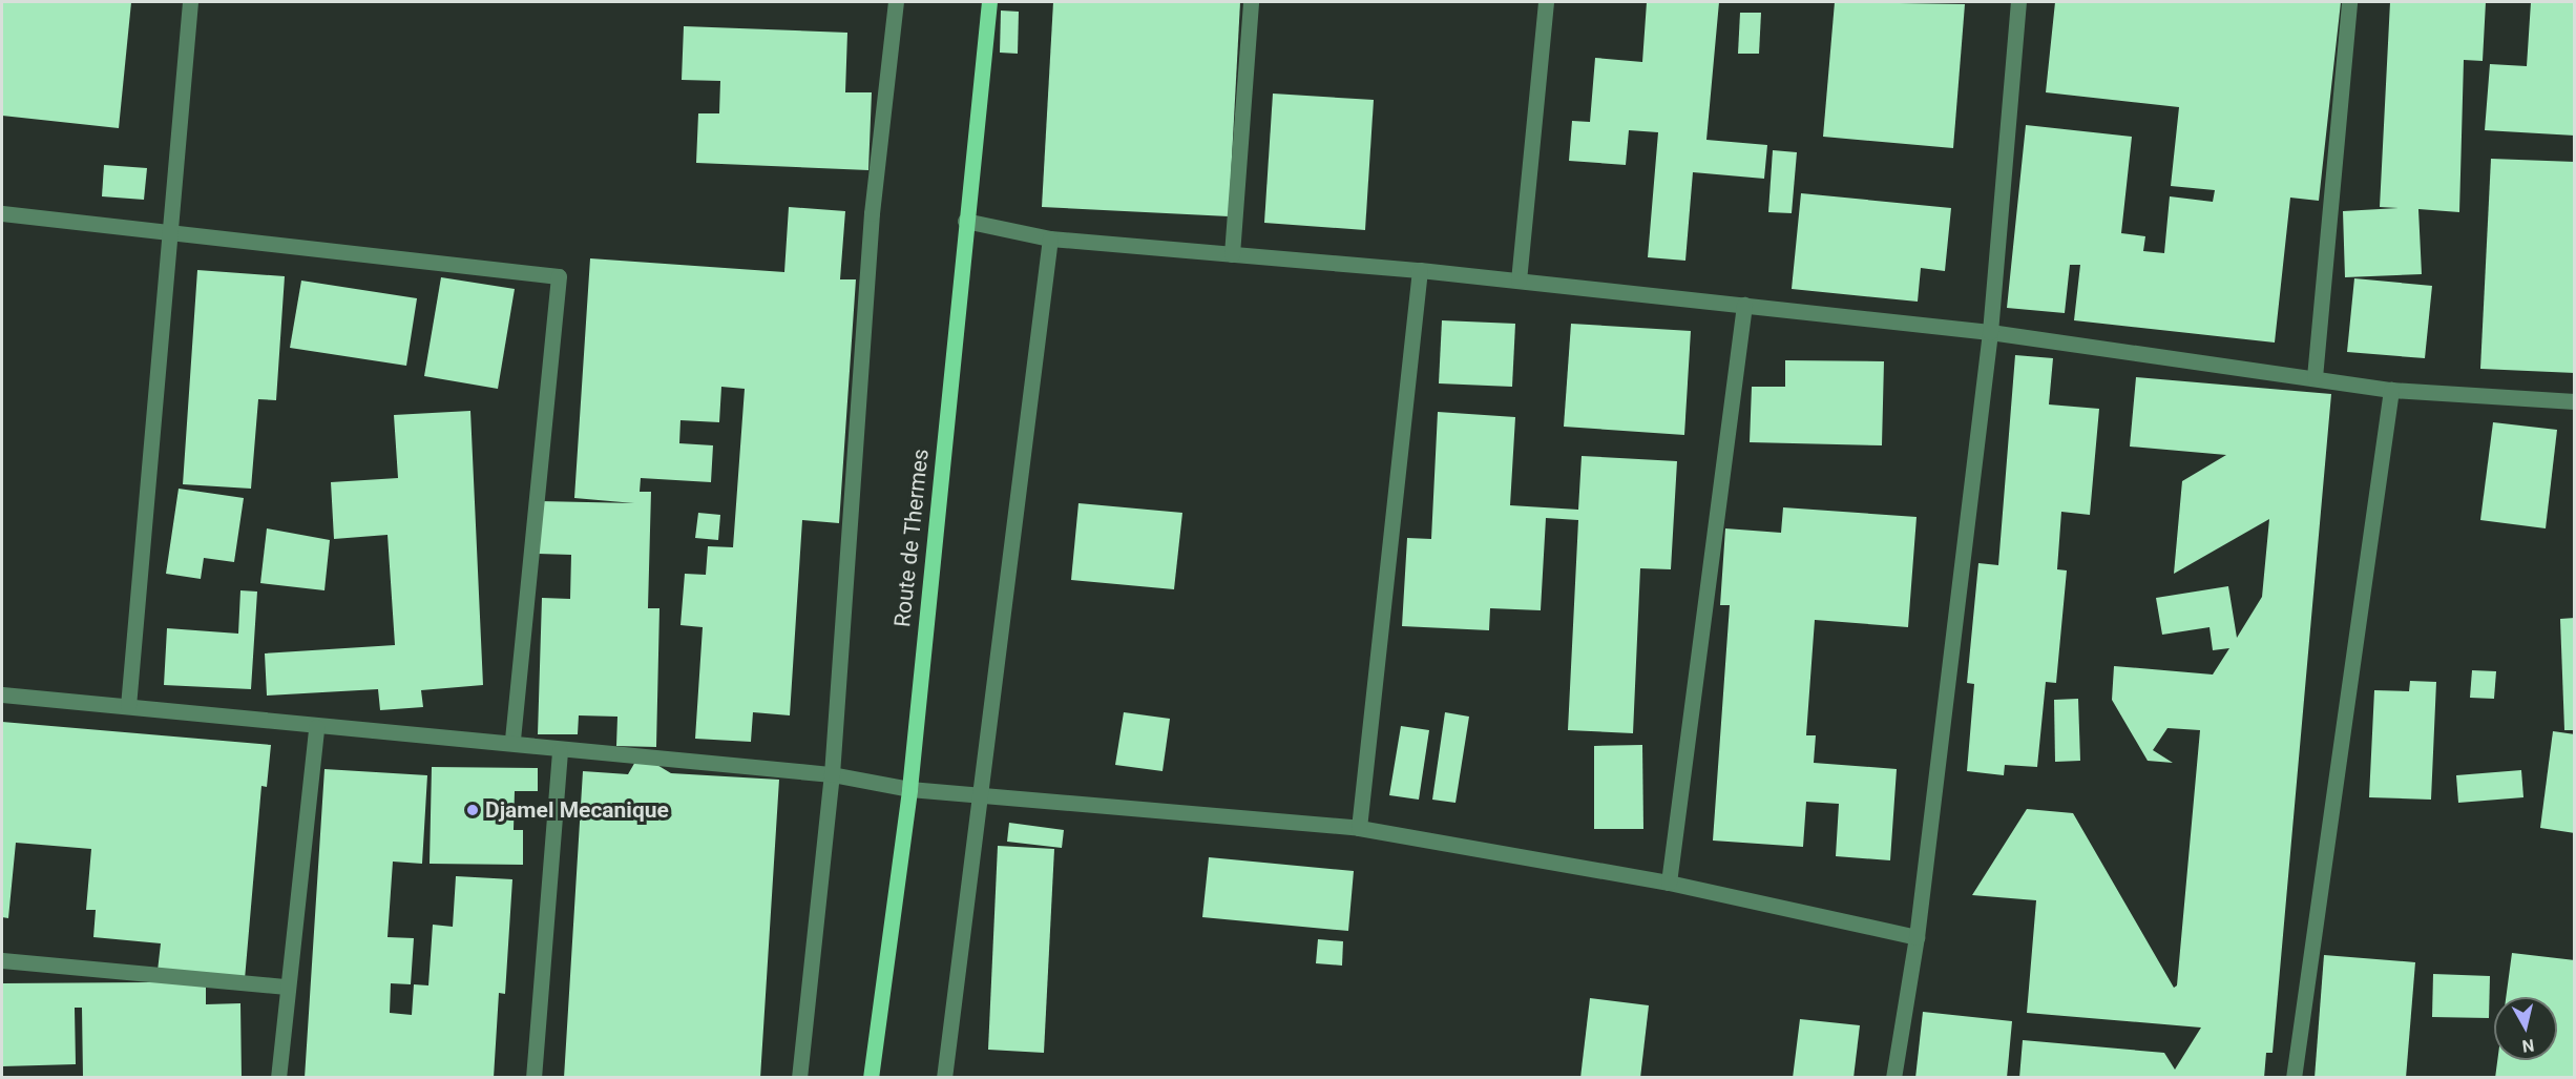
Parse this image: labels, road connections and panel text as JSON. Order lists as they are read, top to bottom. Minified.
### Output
{"streets":{"main road":["Route de Thermes"]},"places":["Djamel Mecanique"],"north":"bottom"}
